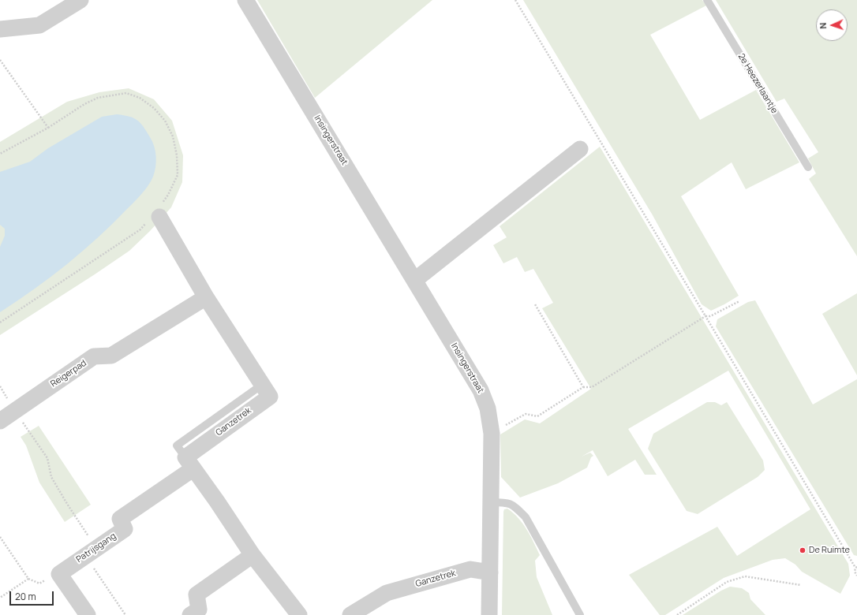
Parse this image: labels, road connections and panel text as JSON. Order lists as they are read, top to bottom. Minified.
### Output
{"streets":{"street":["Insingerstraat","Reigerpad","Ganzetrek","Patrijsgang"],"lane":["2e Heezerlaantje"]},"crossings":[["Insingerstraat","Ganzetrek"],["Reigerpad","Ganzetrek"],["Ganzetrek","Patrijsgang"]],"places":["De Ruimte"],"scale_bar":"20 m","north":"left"}
